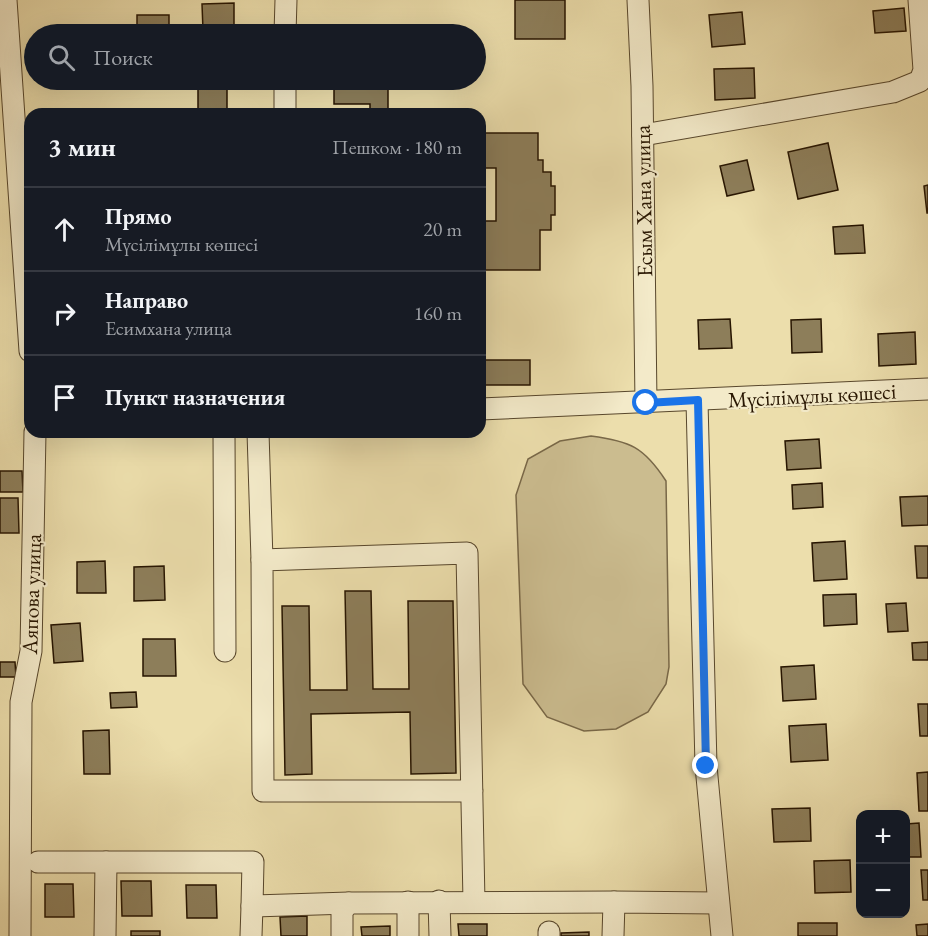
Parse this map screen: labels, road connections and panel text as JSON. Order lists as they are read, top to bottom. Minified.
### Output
{"streets":{"street":["Есым Хана улица","Мүсілімұлы көшесі","Аяпова улица"]},"crossings":[["Есым Хана улица","Мүсілімұлы көшесі"]],"page":{"search":"Поиск","heading":["3 мин","Пешком · 180 m"],"list":[["Прямо","Мүсілімұлы көшесі","20 m"],["Направо","Есимхана улица","160 m"],"Пункт назначения"],"map_buttons":["+","−"]}}
